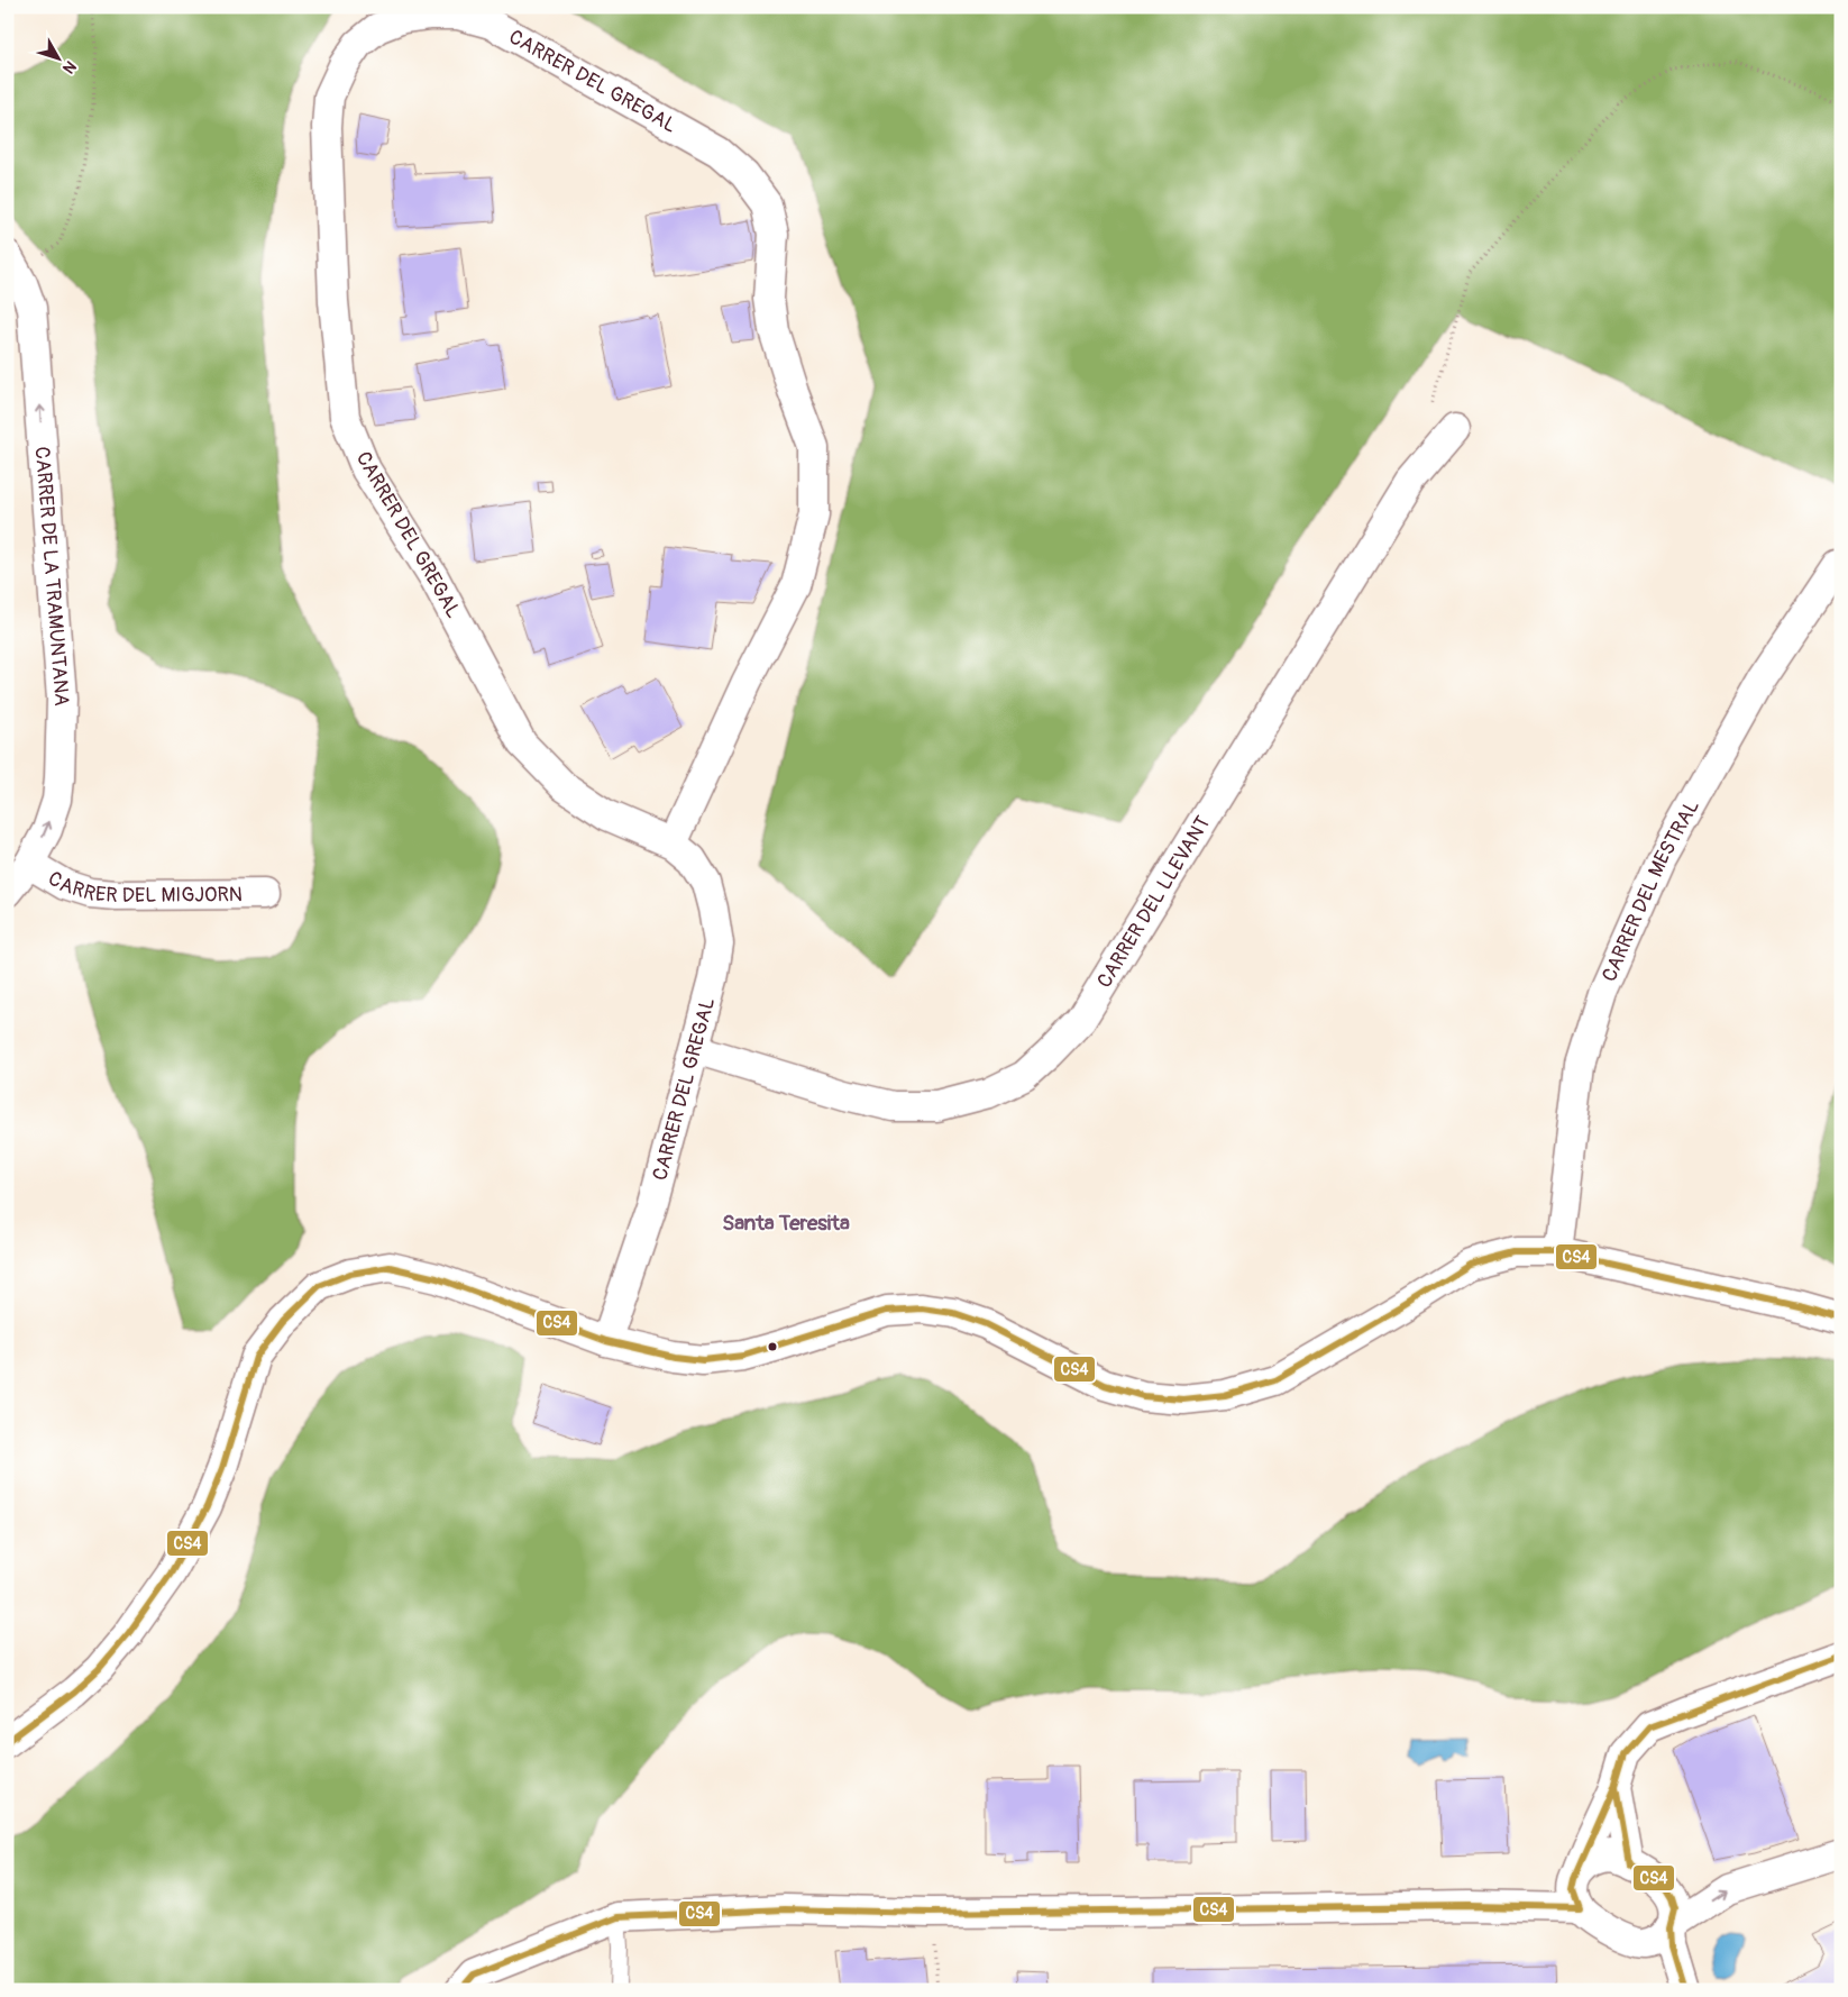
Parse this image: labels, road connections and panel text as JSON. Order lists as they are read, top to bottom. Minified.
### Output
{"streets":{"street":["CARRER DEL GREGAL","CARRER DE LA TRAMUNTANA","CARRER DEL MIGJORN","CARRER DEL MESTRAL","CARRER DEL LLEVANT"]},"crossings":[["CARRER DEL GREGAL","CARRER DEL LLEVANT"],["CARRER DE LA TRAMUNTANA","CARRER DEL MIGJORN"]],"one_way":["CARRER DE LA TRAMUNTANA"],"districts":["Santa Teresita"],"lines":["transit line CS4"],"north":"bottom right"}
